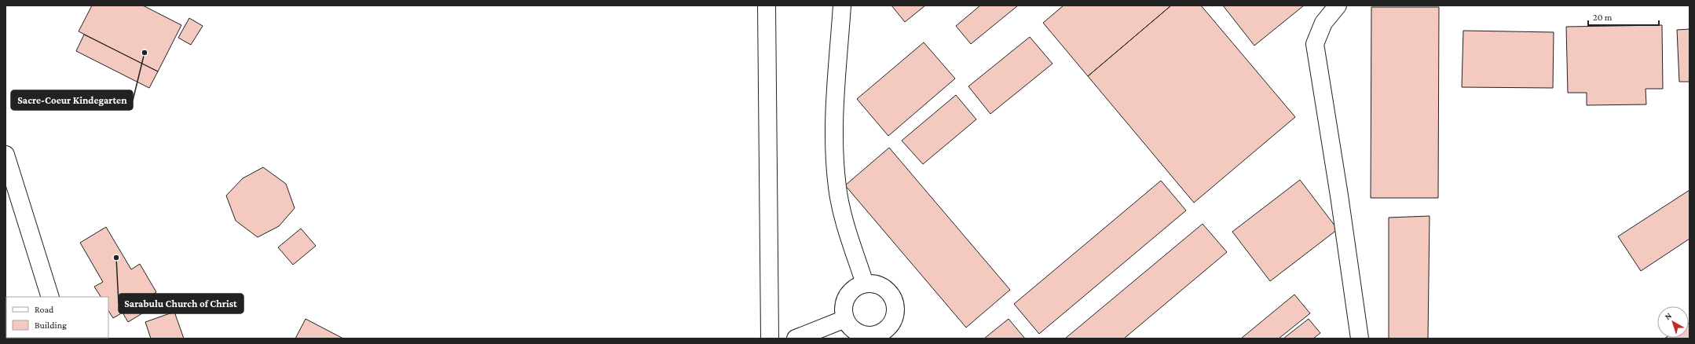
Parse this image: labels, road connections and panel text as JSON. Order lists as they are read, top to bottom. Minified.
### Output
{"places":["Sacre-Coeur Kindegarten","Sarabulu Church of Christ"],"legend":["Road","Building"],"scale_bar":"20 m","north":"top left"}
